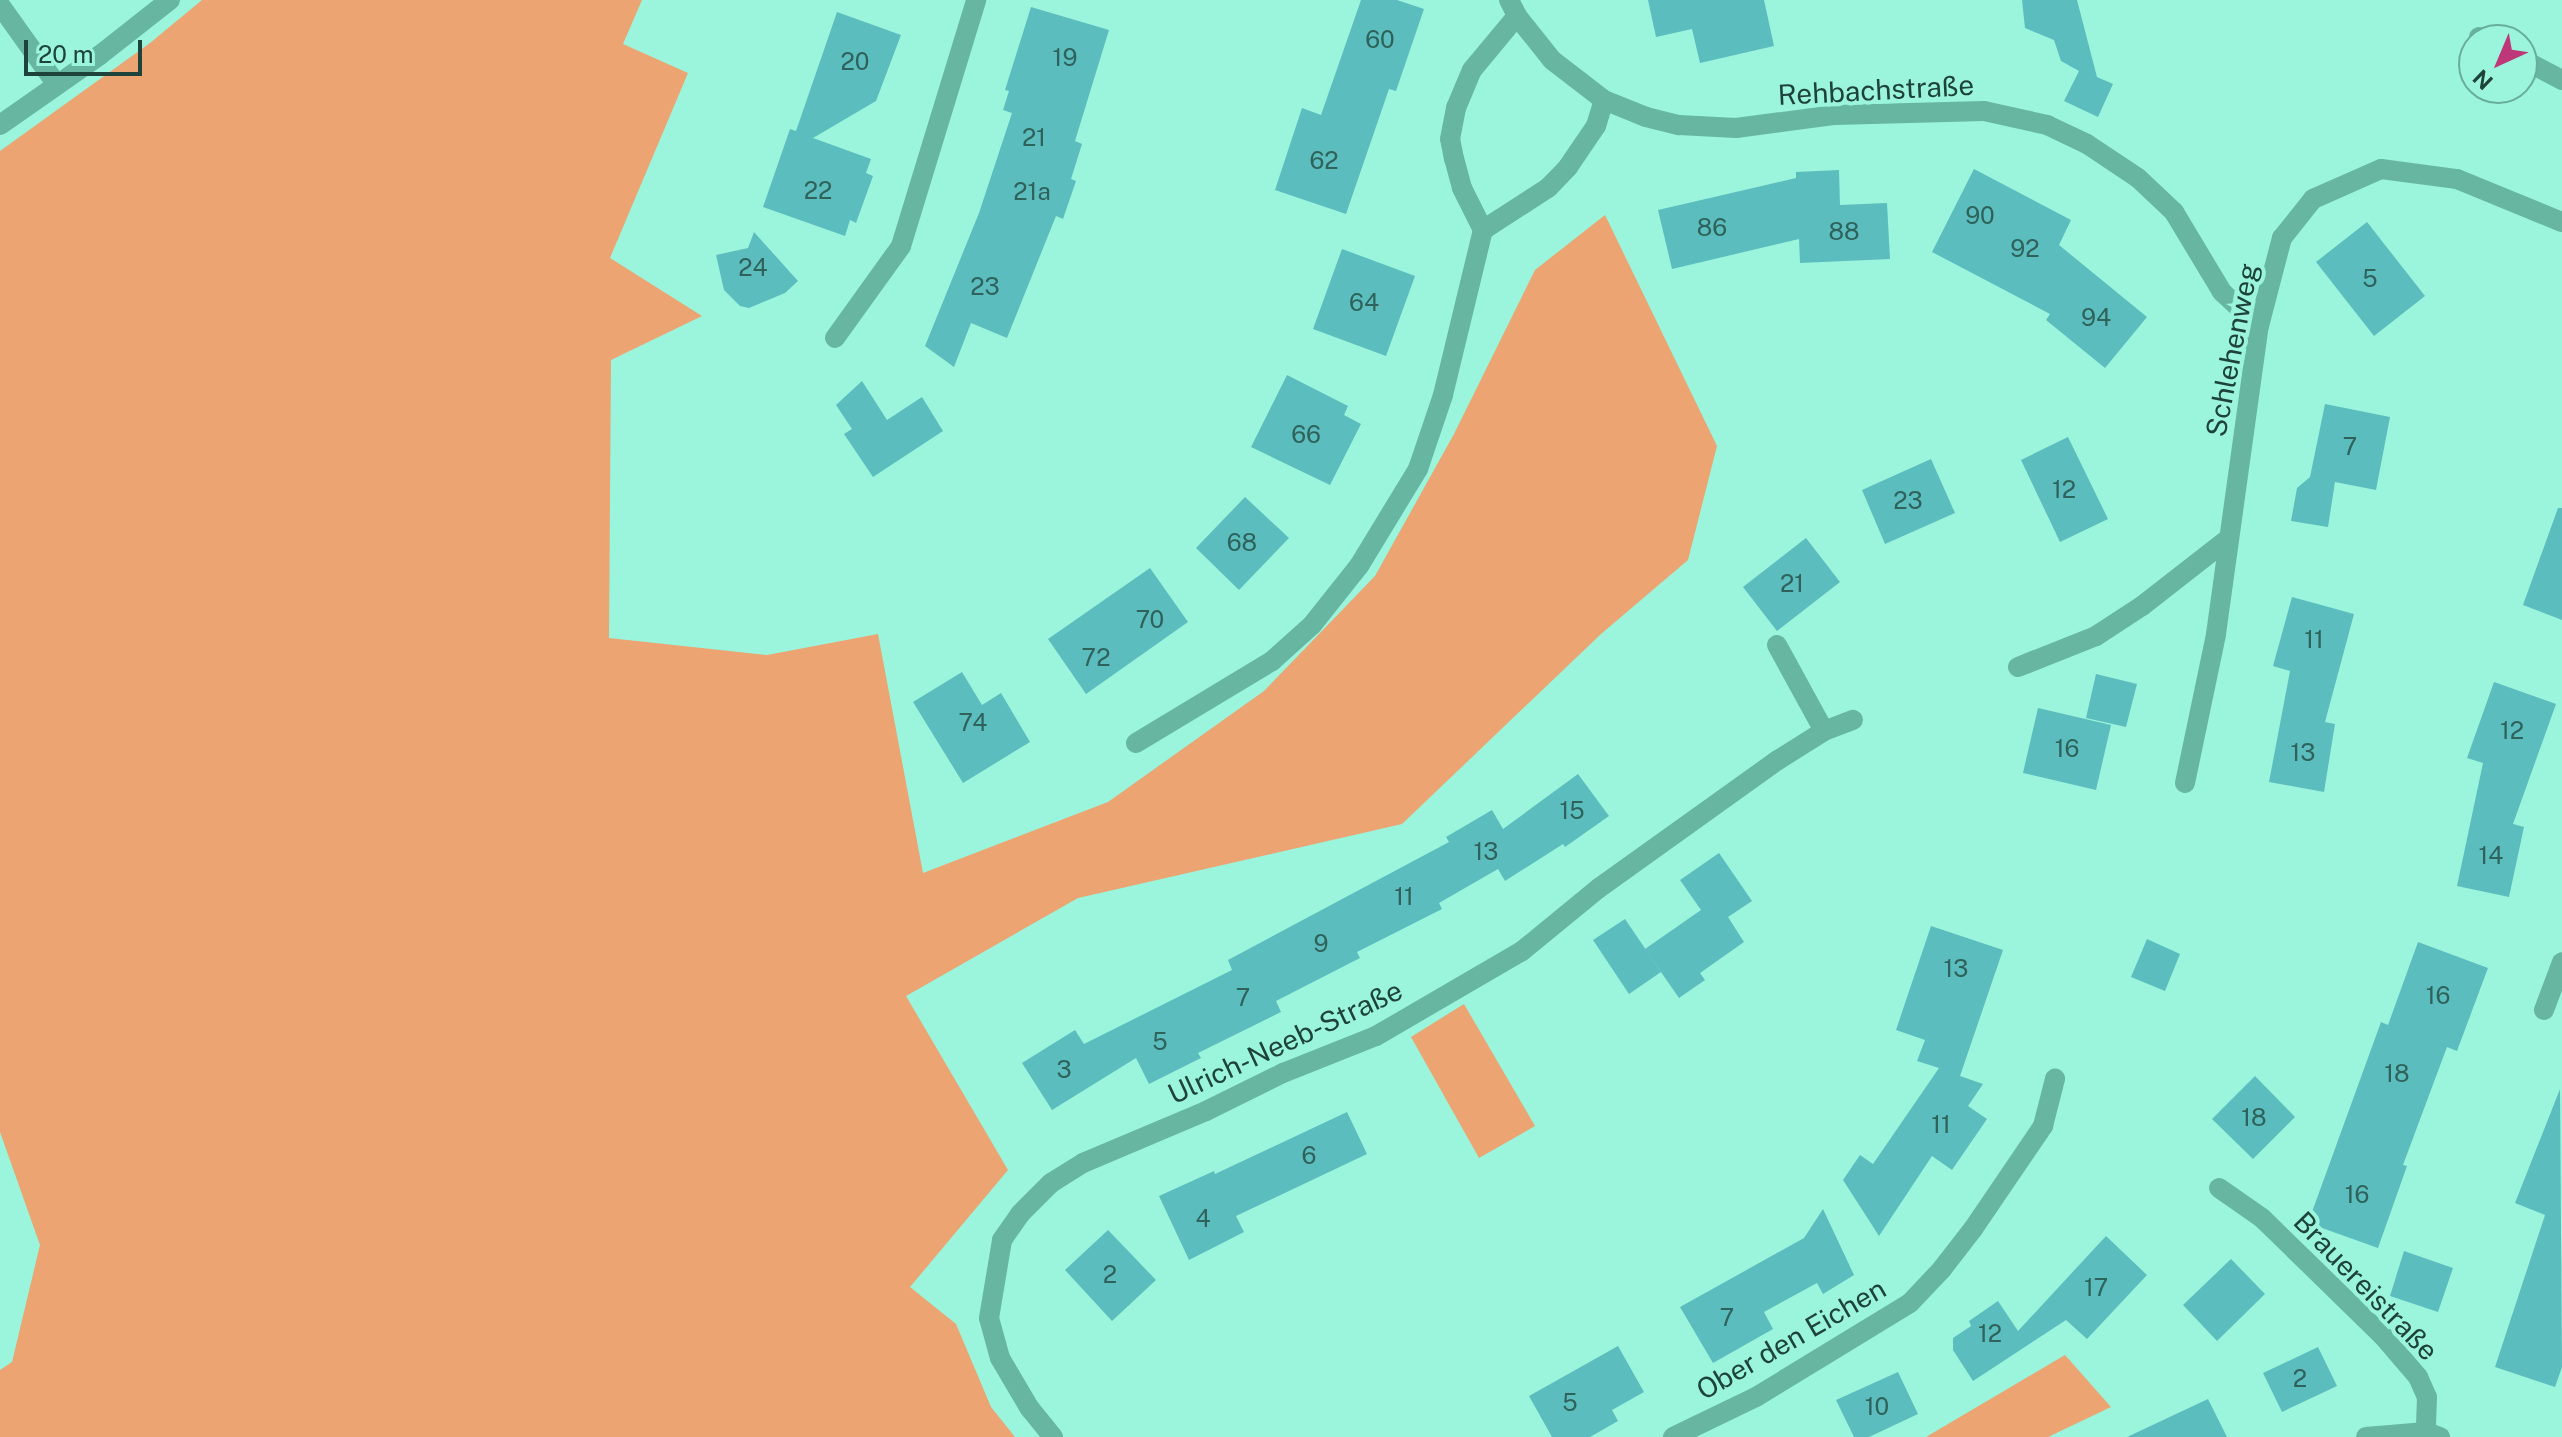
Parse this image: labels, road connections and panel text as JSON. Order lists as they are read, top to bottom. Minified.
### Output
{"streets":{"street":["Rehbachstraße","Schlehenweg","Ulrich-Neeb-Straße","Brauereistraße","Ober den Eichen"]},"crossings":[["Rehbachstraße","Schlehenweg"]],"house_numbers":["60","19","20","21","62","22","21a","90","86","88","92","24","5","23","64","94","66","7","12","23","68","21","70","11","72","74","12","16","13","15","13","14","11","9","13","16","7","5","3","18","18","11","6","16","4","2","17","7","12","2","5","10"],"scale_bar":"20 m","north":"bottom left"}
